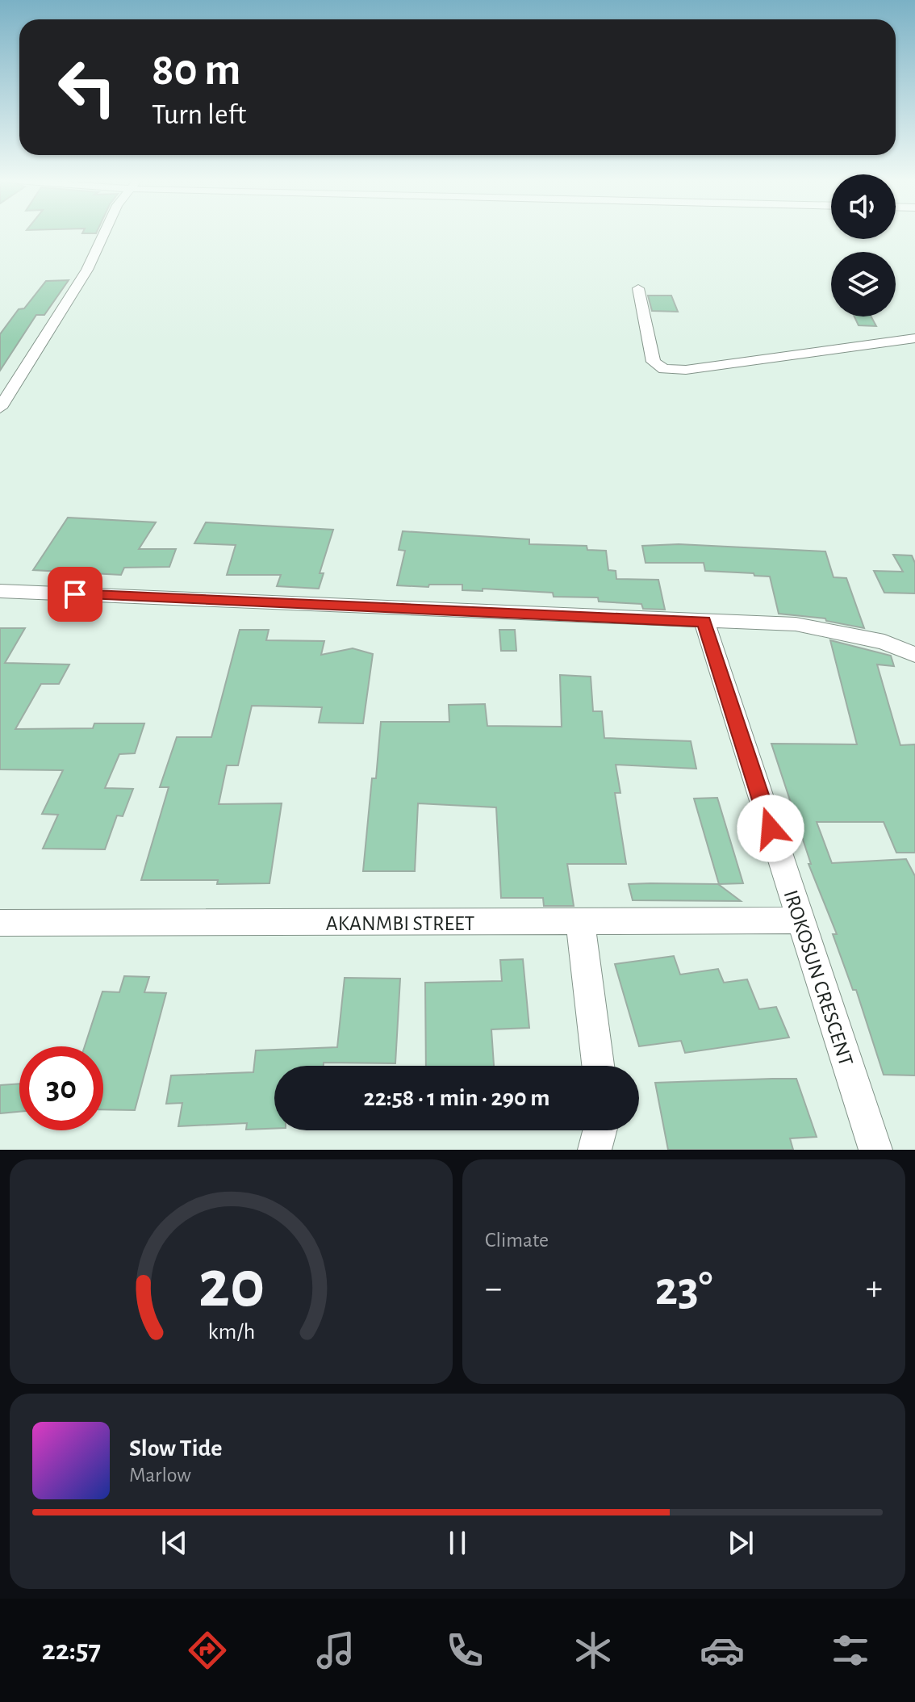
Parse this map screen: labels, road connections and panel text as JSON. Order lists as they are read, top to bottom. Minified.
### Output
{"streets":{"street":["AKANMBI STREET","IROKOSUN CRESCENT"]},"crossings":[["AKANMBI STREET","IROKOSUN CRESCENT"]],"page":{"turn":["80 m","Turn left"],"limit":"30","trip":"22:58 · 1 min · 290 m","tile":"Climate","heat":["−","23°","+"],"song":["Slow Tide","Marlow"],"tabs":"22:57","gauge":["20","km/h"]}}
